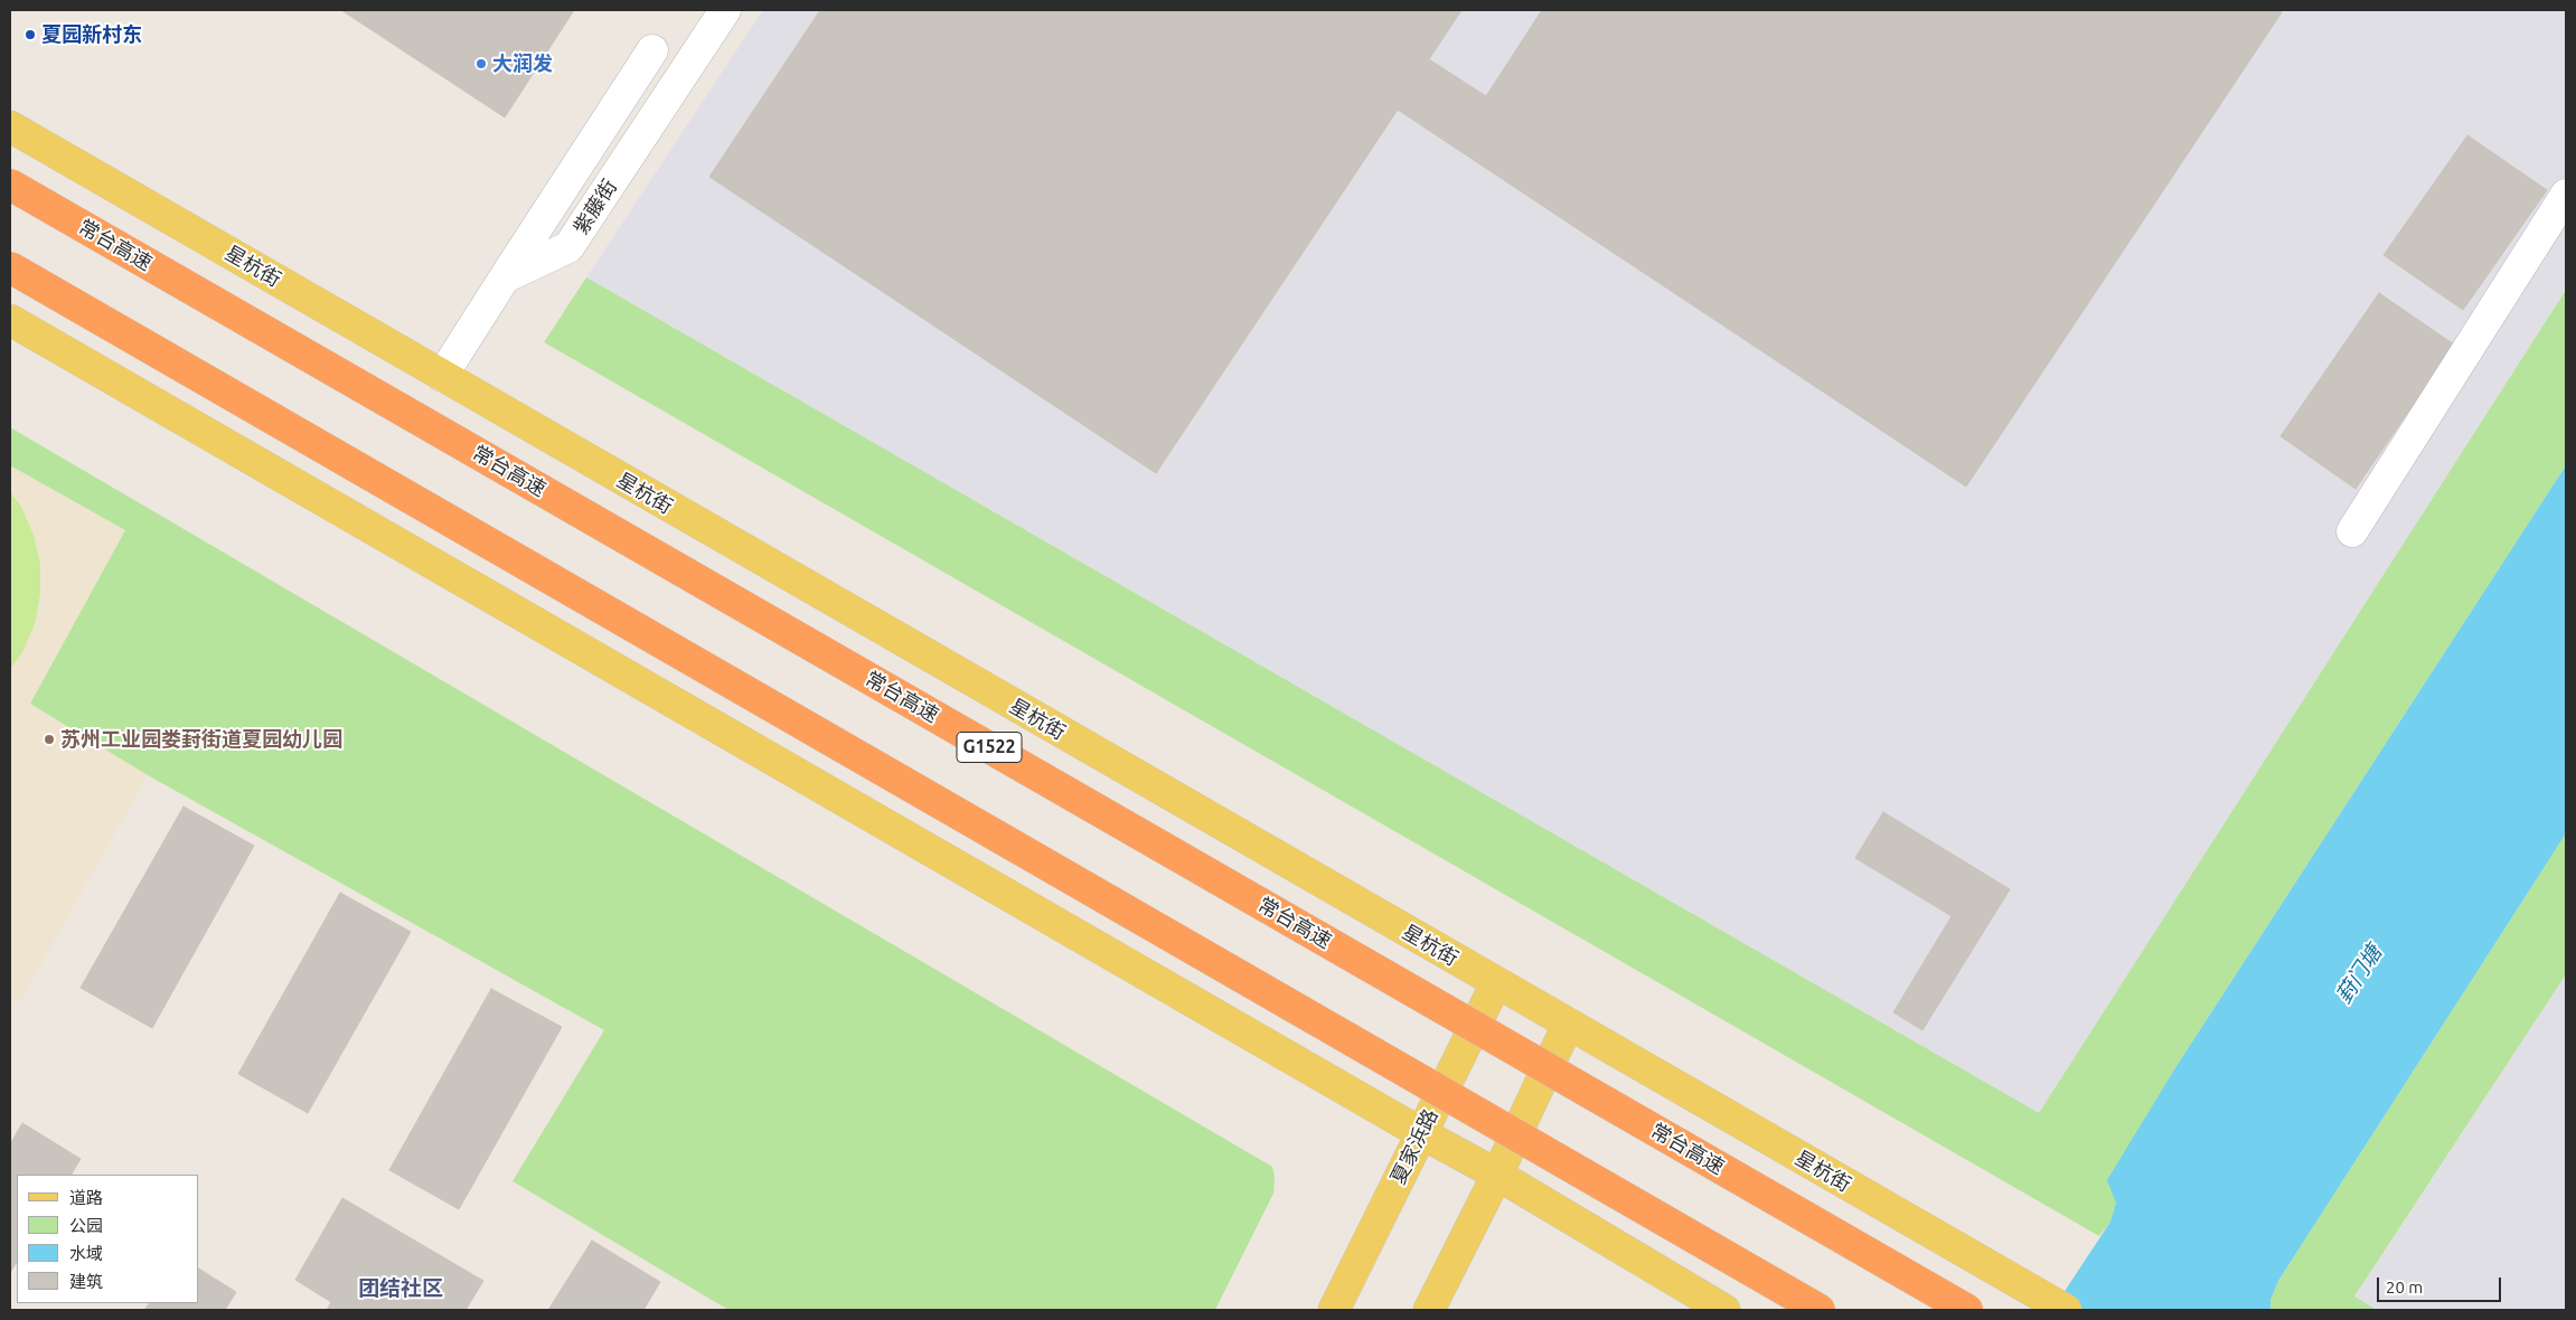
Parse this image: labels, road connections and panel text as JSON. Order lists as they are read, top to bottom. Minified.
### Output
{"streets":{"highway":["常台高速","G1522"],"main road":["星杭街","夏家浜路"],"street":["紫藤街"]},"crossings":[["星杭街","夏家浜路"]],"districts":["团结社区"],"water":["葑门塘"],"places":["夏园新村东","大润发","苏州工业园娄葑街道夏园幼儿园"],"legend":["道路","公园","水域","建筑"],"scale_bar":"20 m"}
